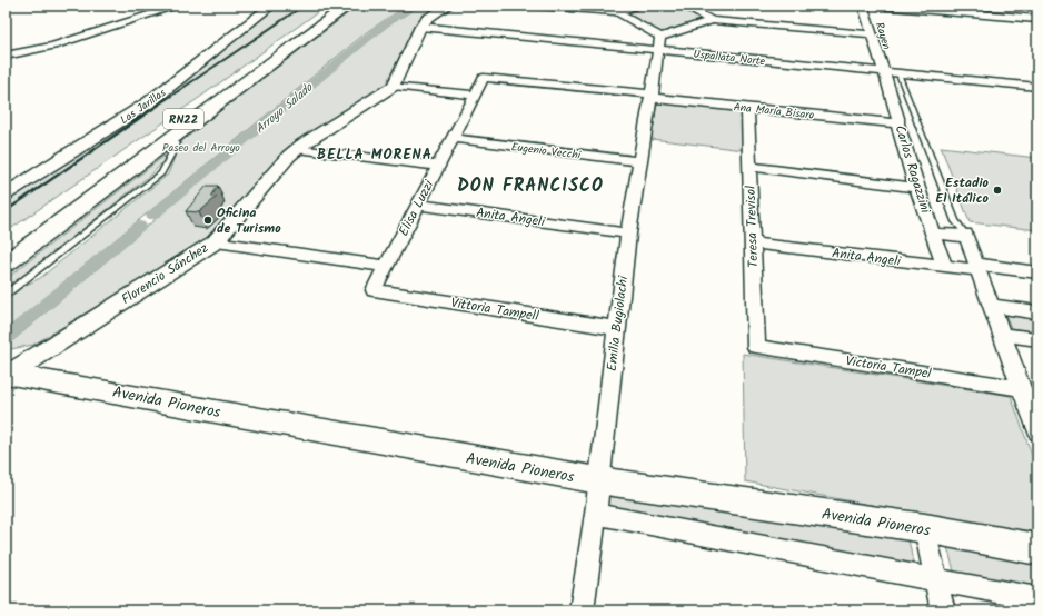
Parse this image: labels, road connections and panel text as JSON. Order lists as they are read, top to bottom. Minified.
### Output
{"streets":{"highway":["RN22"],"main road":["Avenida Pioneros"],"street":["Rayen","Uspallata Norte","Las Jarillas","Ana María Bisaro","Eugenio Vecchi","Carlos Ragazzini","Elisa Luzzi","Anita Angeli","Teresa Trevisol","Florencio Sánchez","Vittoria Tampell","Emilia Bugiolachi","Victoria Tampel"]},"crossings":[["Rayen","Uspallata Norte"],["Rayen","Carlos Ragazzini"],["Uspallata Norte","Carlos Ragazzini"],["Uspallata Norte","Emilia Bugiolachi"],["Ana María Bisaro","Carlos Ragazzini"],["Ana María Bisaro","Elisa Luzzi"],["Ana María Bisaro","Teresa Trevisol"],["Ana María Bisaro","Florencio Sánchez"],["Ana María Bisaro","Emilia Bugiolachi"],["Eugenio Vecchi","Elisa Luzzi"],["Eugenio Vecchi","Emilia Bugiolachi"],["Carlos Ragazzini","Anita Angeli"],["Elisa Luzzi","Anita Angeli"],["Elisa Luzzi","Vittoria Tampell"],["Anita Angeli","Teresa Trevisol"],["Anita Angeli","Emilia Bugiolachi"],["Teresa Trevisol","Victoria Tampel"],["Florencio Sánchez","Avenida Pioneros"],["Vittoria Tampell","Emilia Bugiolachi"],["Emilia Bugiolachi","Avenida Pioneros"]],"districts":["BELLA MORENA","DON FRANCISCO"],"water":["Arroyo Salado"],"parks":["Paseo del Arroyo"],"places":["Estadio El Itálico","Oficina de Turismo"]}
